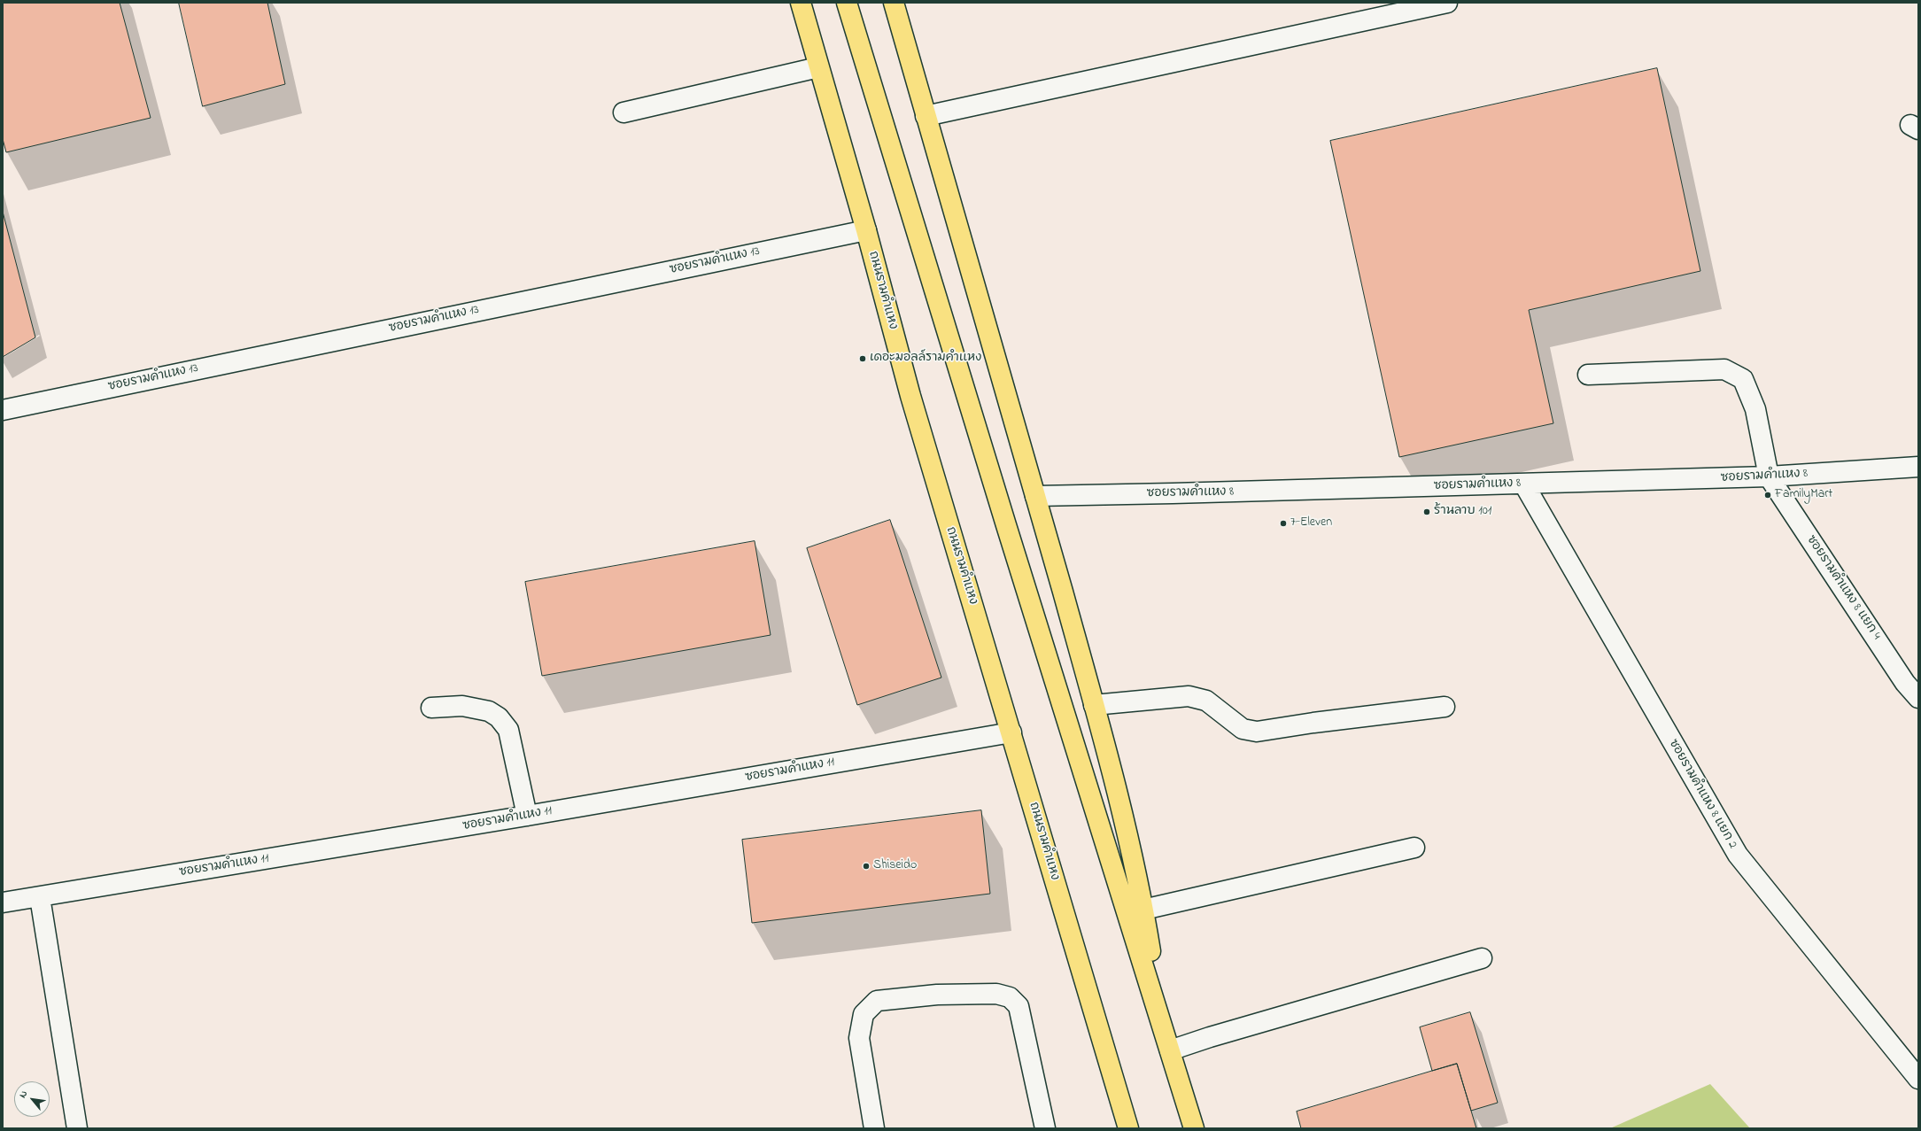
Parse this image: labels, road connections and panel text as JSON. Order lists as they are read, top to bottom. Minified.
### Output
{"streets":{"main road":["ถนนรามคำแหง"],"street":["ซอยรามคำแหง 13","ซอยรามคำแหง 8","ซอยรามคำแหง 8 แยก 4","ซอยรามคำแหง 11","ซอยรามคำแหง 8 แยก 2"]},"crossings":[["ซอยรามคำแหง 13","ถนนรามคำแหง"],["ถนนรามคำแหง","ซอยรามคำแหง 11"],["ซอยรามคำแหง 8","ซอยรามคำแหง 8 แยก 4"],["ซอยรามคำแหง 8","ซอยรามคำแหง 8 แยก 2"]],"places":["เดอะมอลล์รามคำแหง","FamilyMart","ร้านลาบ 101","7-Eleven","Shiseido"],"north":"top left"}
